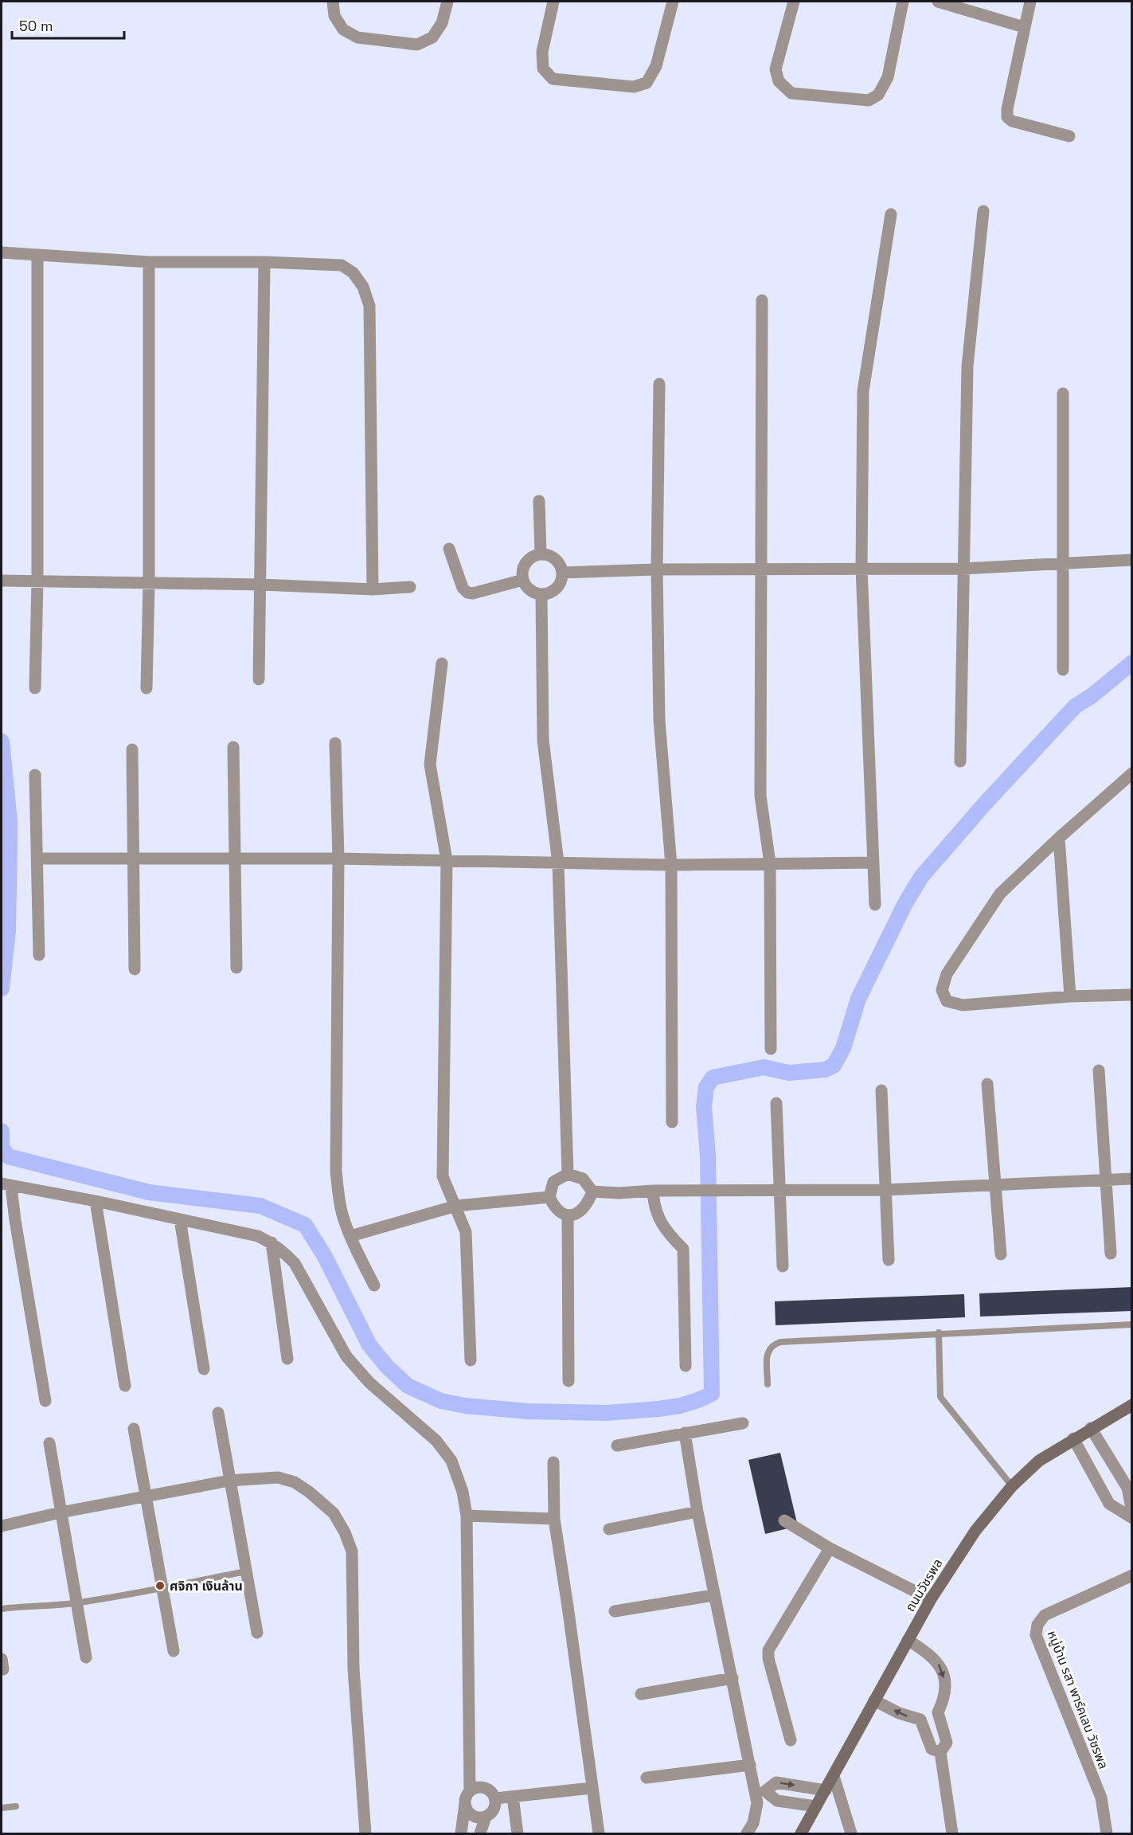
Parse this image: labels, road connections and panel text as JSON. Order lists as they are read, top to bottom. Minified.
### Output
{"streets":{"street":["ถนนวัชรพล","หมู่บ้าน รสา พาร์คเลน วัชรพล"]},"places":["ศจิกา เงินล้าน"],"scale_bar":"50 m"}
